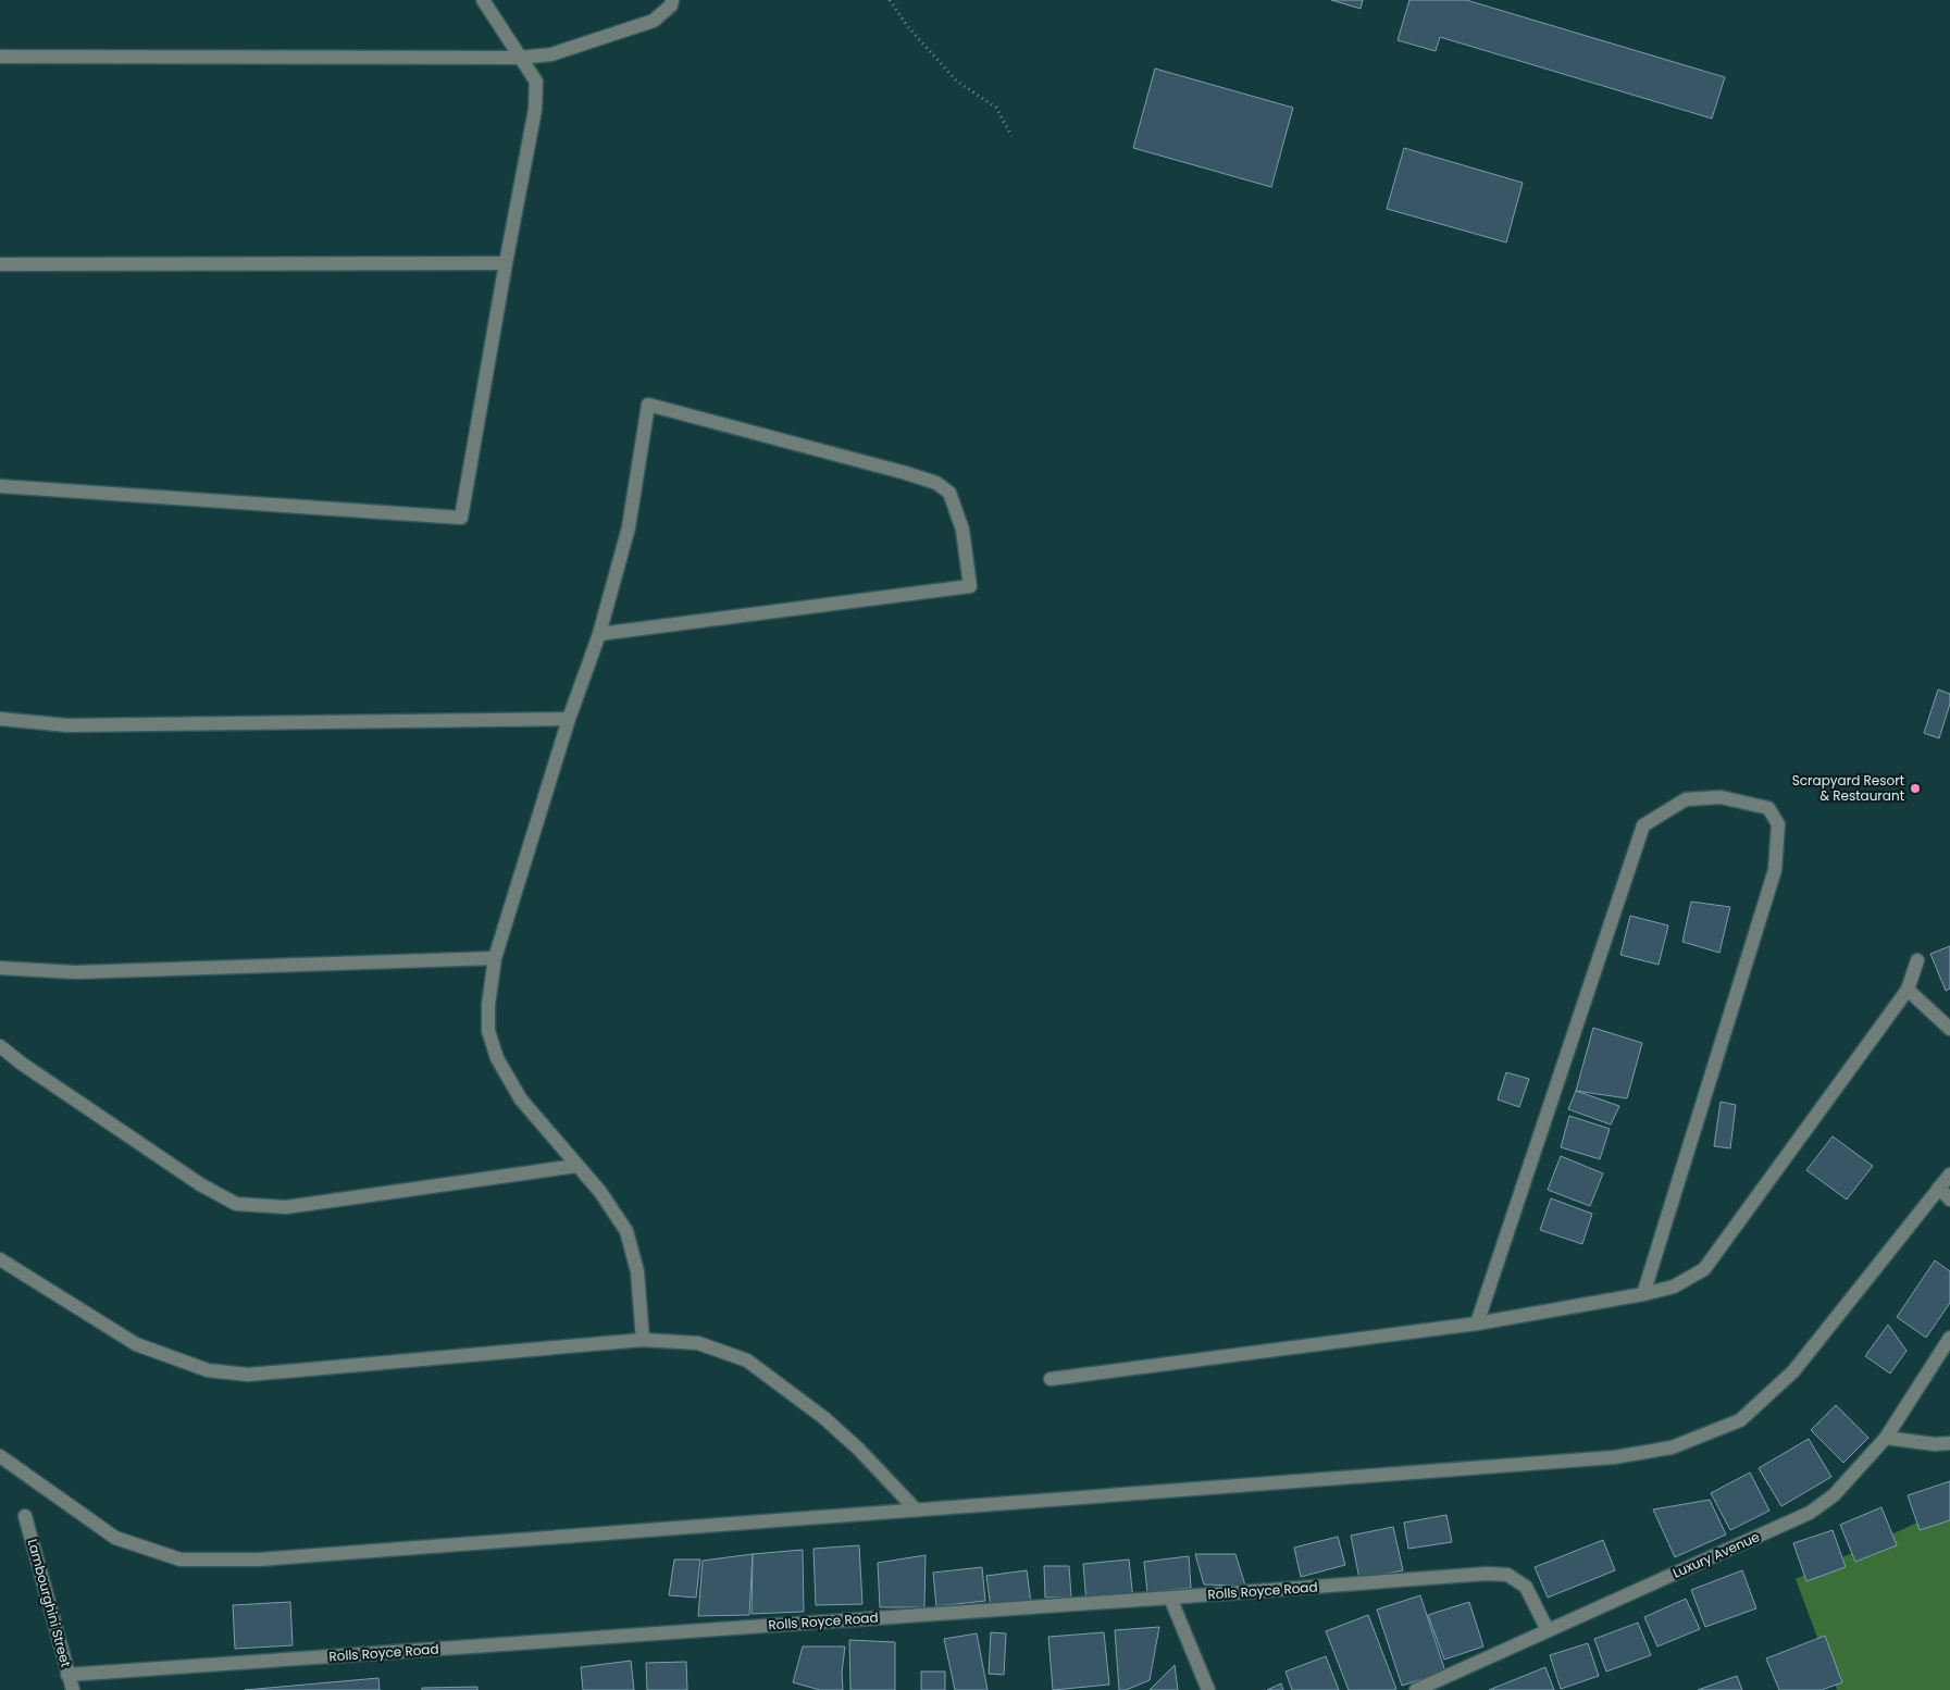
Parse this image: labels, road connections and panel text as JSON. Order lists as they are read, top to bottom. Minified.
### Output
{"streets":{"street":["Luxury Avenue","Rolls Royce Road","Lambourghini Street"]},"crossings":[["Luxury Avenue","Rolls Royce Road"],["Rolls Royce Road","Lambourghini Street"]],"places":["Scrapyard Resort & Restaurant"]}
